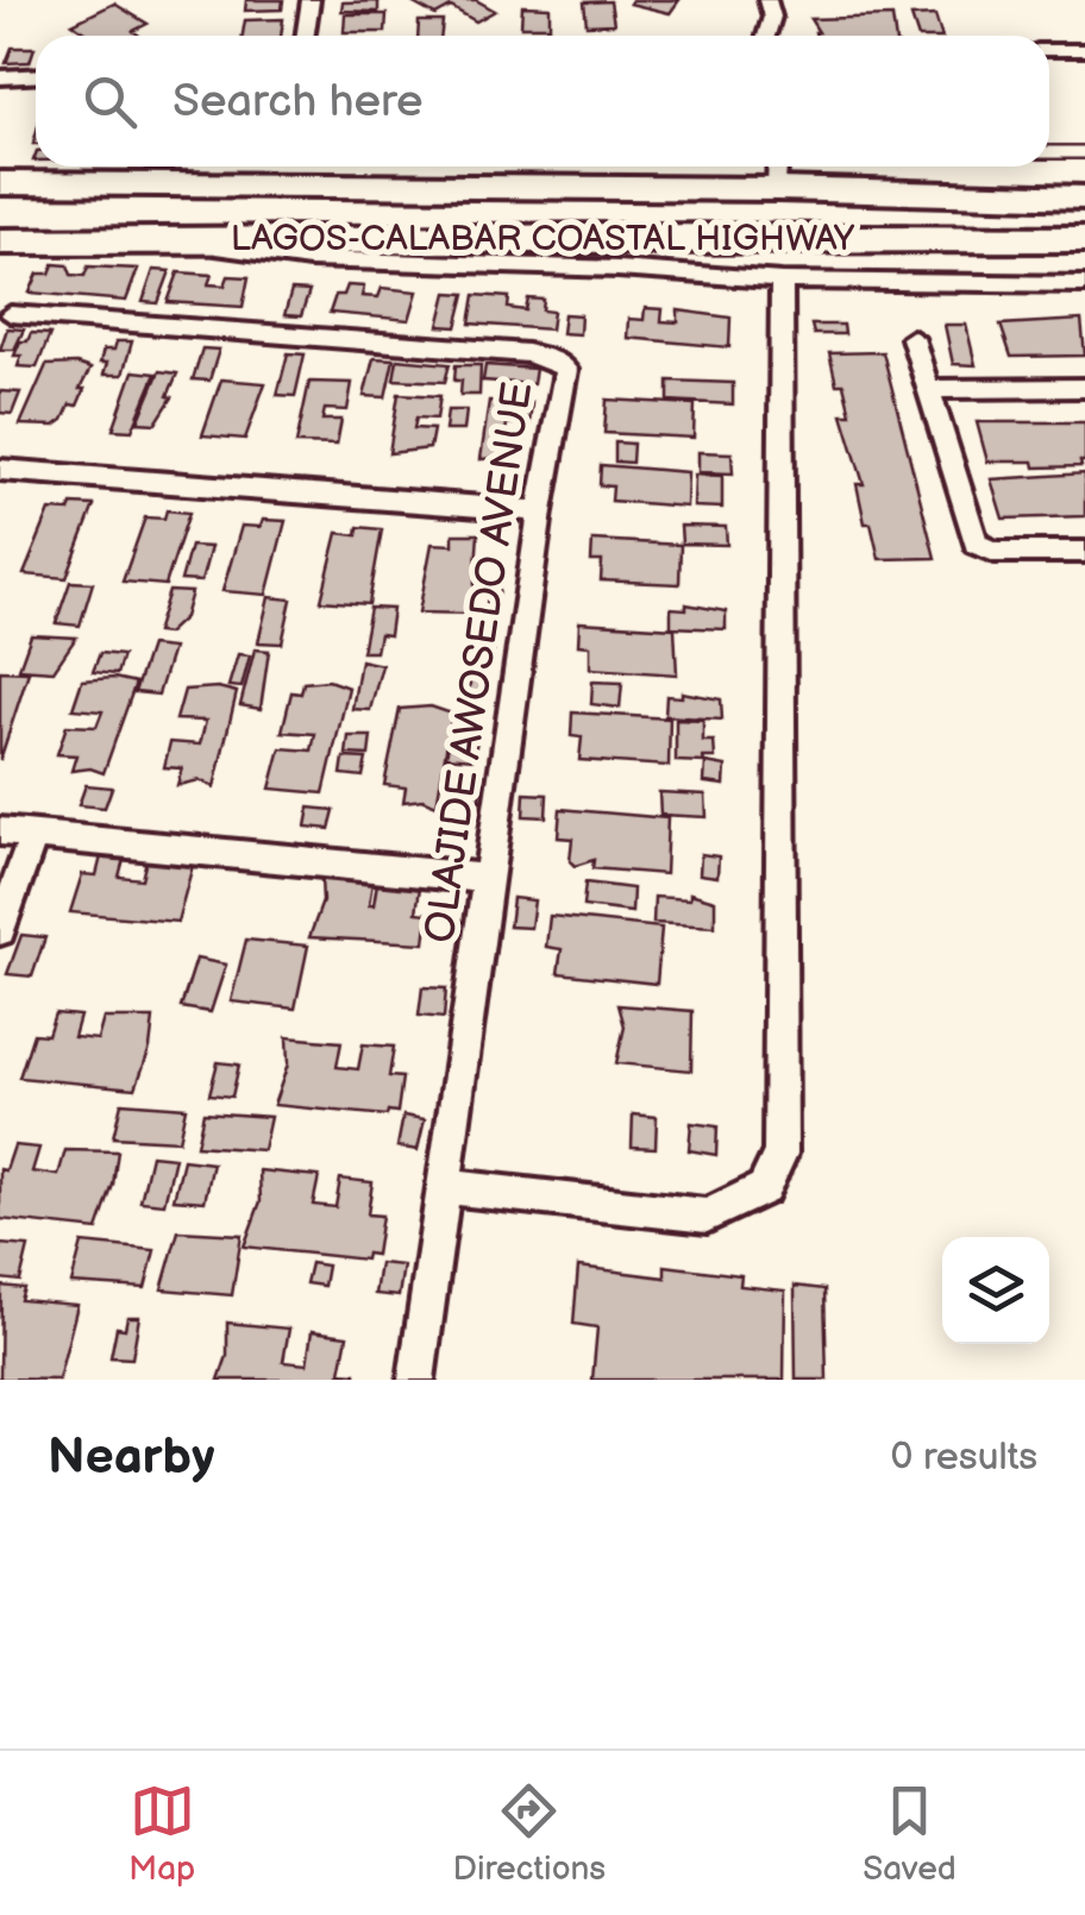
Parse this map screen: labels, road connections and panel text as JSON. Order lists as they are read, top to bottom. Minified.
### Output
{"streets":{"highway":["LAGOS-CALABAR COASTAL HIGHWAY"],"street":["OLAJIDE AWOSEDO AVENUE"]},"page":{"search":"Search here","heading":["Nearby","0 results"],"nav":["Map","Directions","Saved"]}}
